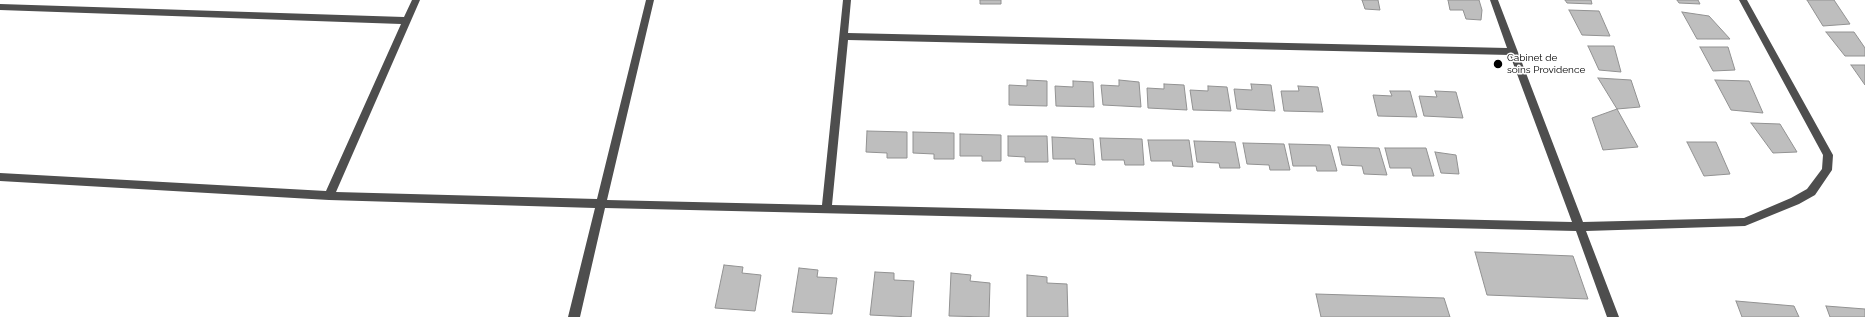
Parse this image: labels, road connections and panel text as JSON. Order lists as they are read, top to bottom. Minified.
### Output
{"places":["Cabinet de soins Providence"]}
